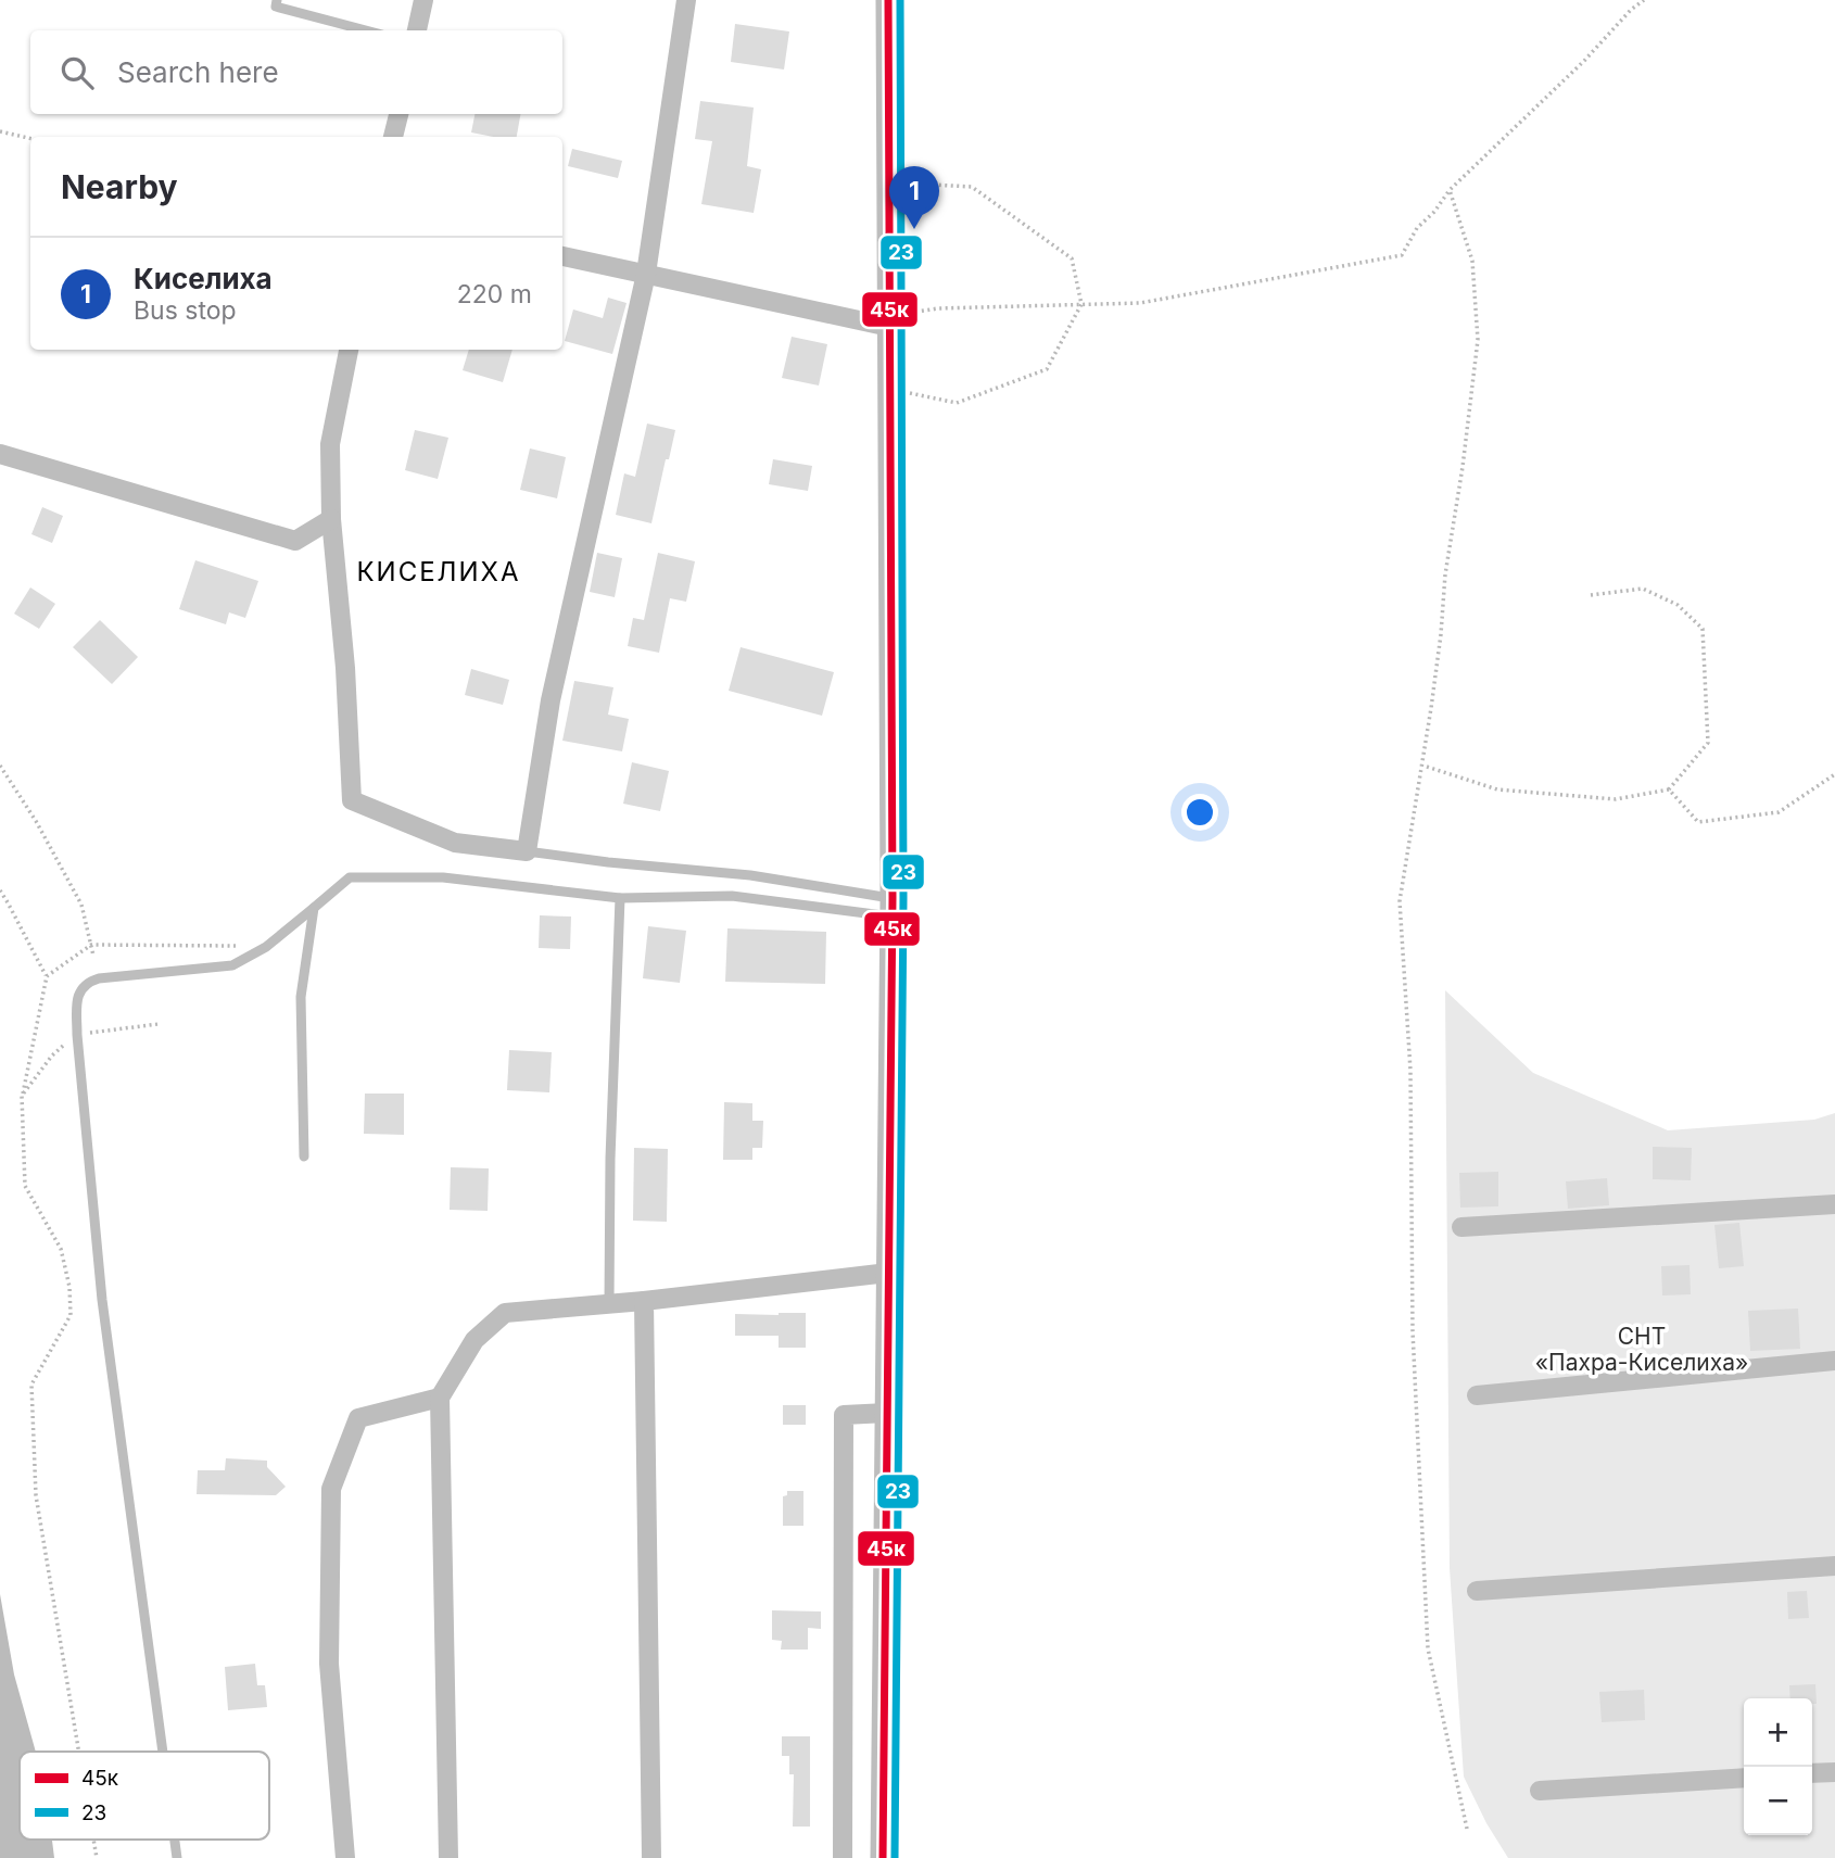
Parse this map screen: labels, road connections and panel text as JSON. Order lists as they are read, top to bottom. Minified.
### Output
{"districts":["КИСЕЛИХА"],"parks":["СНТ «Пахра-Киселиха»"],"lines":["transit line 45к","transit line 23"],"legend":["45к","23"],"page":{"search":"Search here","heading":"Nearby","pins":"1","list":[{"mark":"1","name":"Киселиха","note":"Bus stop","value":"220 m"}],"map_buttons":["+","−"]}}
